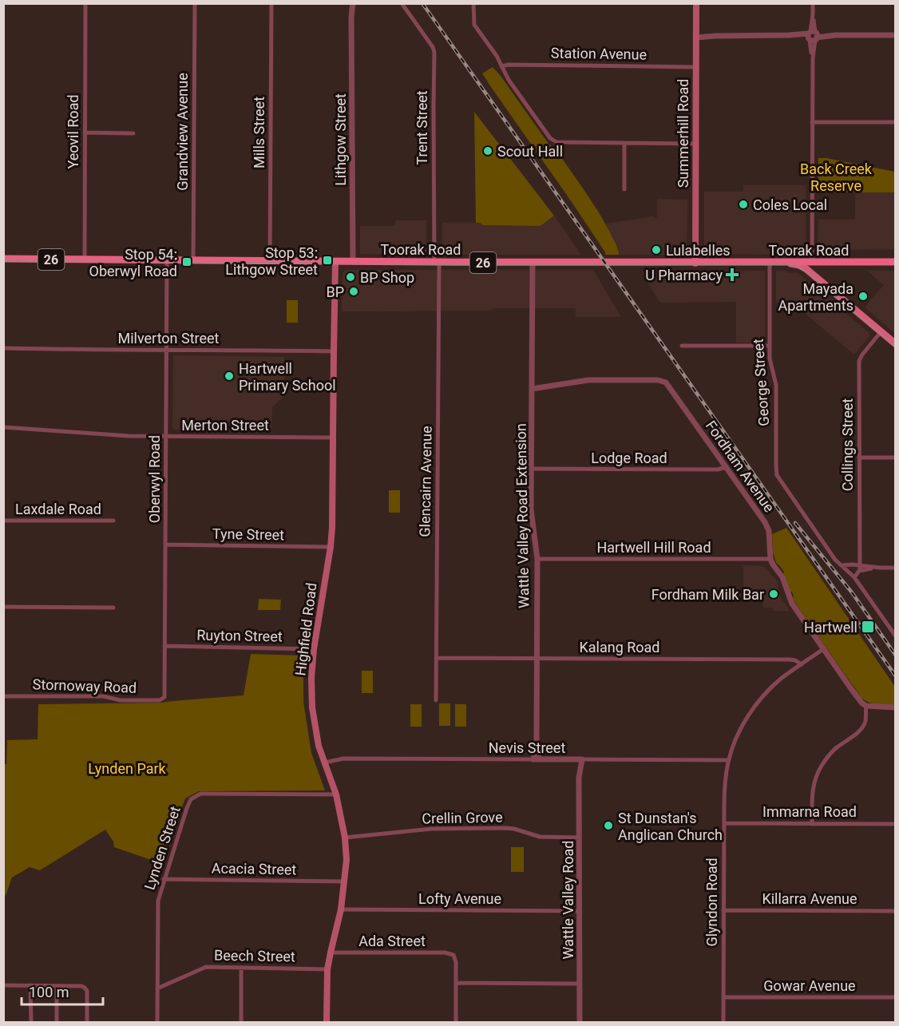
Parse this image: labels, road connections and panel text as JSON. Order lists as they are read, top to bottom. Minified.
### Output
{"streets":{"highway":["Toorak Road","26"],"main road":["Summerhill Road","Highfield Road"],"street":["Station Avenue","Trent Street","Yeovil Road","Grandview Avenue","Mills Street","Lithgow Street","Milverton Street","George Street","Merton Street","Collings Street","Lodge Road","Fordham Avenue","Oberwyl Road","Glencairn Avenue","Laxdale Road","Wattle Valley Road Extension","Tyne Street","Hartwell Hill Road","Ruyton Street","Kalang Road","Stornoway Road","Nevis Street","Immarna Road","Crellin Grove","Lynden Street","Acacia Street","Lofty Avenue","Killarra Avenue","Wattle Valley Road","Glyndon Road","Ada Street","Beech Street","Gowar Avenue"]},"crossings":[["Station Avenue","Summerhill Road"],["Trent Street","Toorak Road"],["Trent Street","Glencairn Avenue"],["Yeovil Road","Toorak Road"],["Grandview Avenue","Toorak Road"],["Mills Street","Toorak Road"],["Summerhill Road","Toorak Road"],["Lithgow Street","Toorak Road"],["Toorak Road","George Street"],["Toorak Road","Oberwyl Road"],["Toorak Road","Glencairn Avenue"],["Toorak Road","Wattle Valley Road Extension"],["Toorak Road","Highfield Road"],["Milverton Street","Oberwyl Road"],["Milverton Street","Highfield Road"],["Merton Street","Oberwyl Road"],["Merton Street","Highfield Road"],["Lodge Road","Fordham Avenue"],["Lodge Road","Wattle Valley Road Extension"],["Fordham Avenue","Wattle Valley Road Extension"],["Fordham Avenue","Hartwell Hill Road"],["Fordham Avenue","Glyndon Road"],["Oberwyl Road","Tyne Street"],["Oberwyl Road","Ruyton Street"],["Oberwyl Road","Stornoway Road"],["Glencairn Avenue","Kalang Road"],["Wattle Valley Road Extension","Hartwell Hill Road"],["Wattle Valley Road Extension","Kalang Road"],["Wattle Valley Road Extension","Nevis Street"],["Tyne Street","Highfield Road"],["Highfield Road","Ruyton Street"],["Highfield Road","Nevis Street"],["Highfield Road","Crellin Grove"],["Highfield Road","Lynden Street"],["Highfield Road","Acacia Street"],["Highfield Road","Lofty Avenue"],["Highfield Road","Ada Street"],["Highfield Road","Beech Street"],["Kalang Road","Glyndon Road"],["Nevis Street","Wattle Valley Road"],["Nevis Street","Glyndon Road"],["Immarna Road","Glyndon Road"],["Crellin Grove","Wattle Valley Road"],["Lynden Street","Acacia Street"],["Lynden Street","Beech Street"],["Lofty Avenue","Wattle Valley Road"],["Killarra Avenue","Glyndon Road"],["Glyndon Road","Gowar Avenue"]],"parks":["Back Creek Reserve","Lynden Park"],"places":{"other":["Scout Hall","Coles Local","Lulabelles","BP Shop","BP","Mayada Apartments","Hartwell Primary School","Fordham Milk Bar","St Dunstan's Anglican Church"],"transit":["Stop 53: Lithgow Street","Stop 54: Oberwyl Road","Hartwell"],"health":["U Pharmacy"]},"scale_bar":"100 m"}
